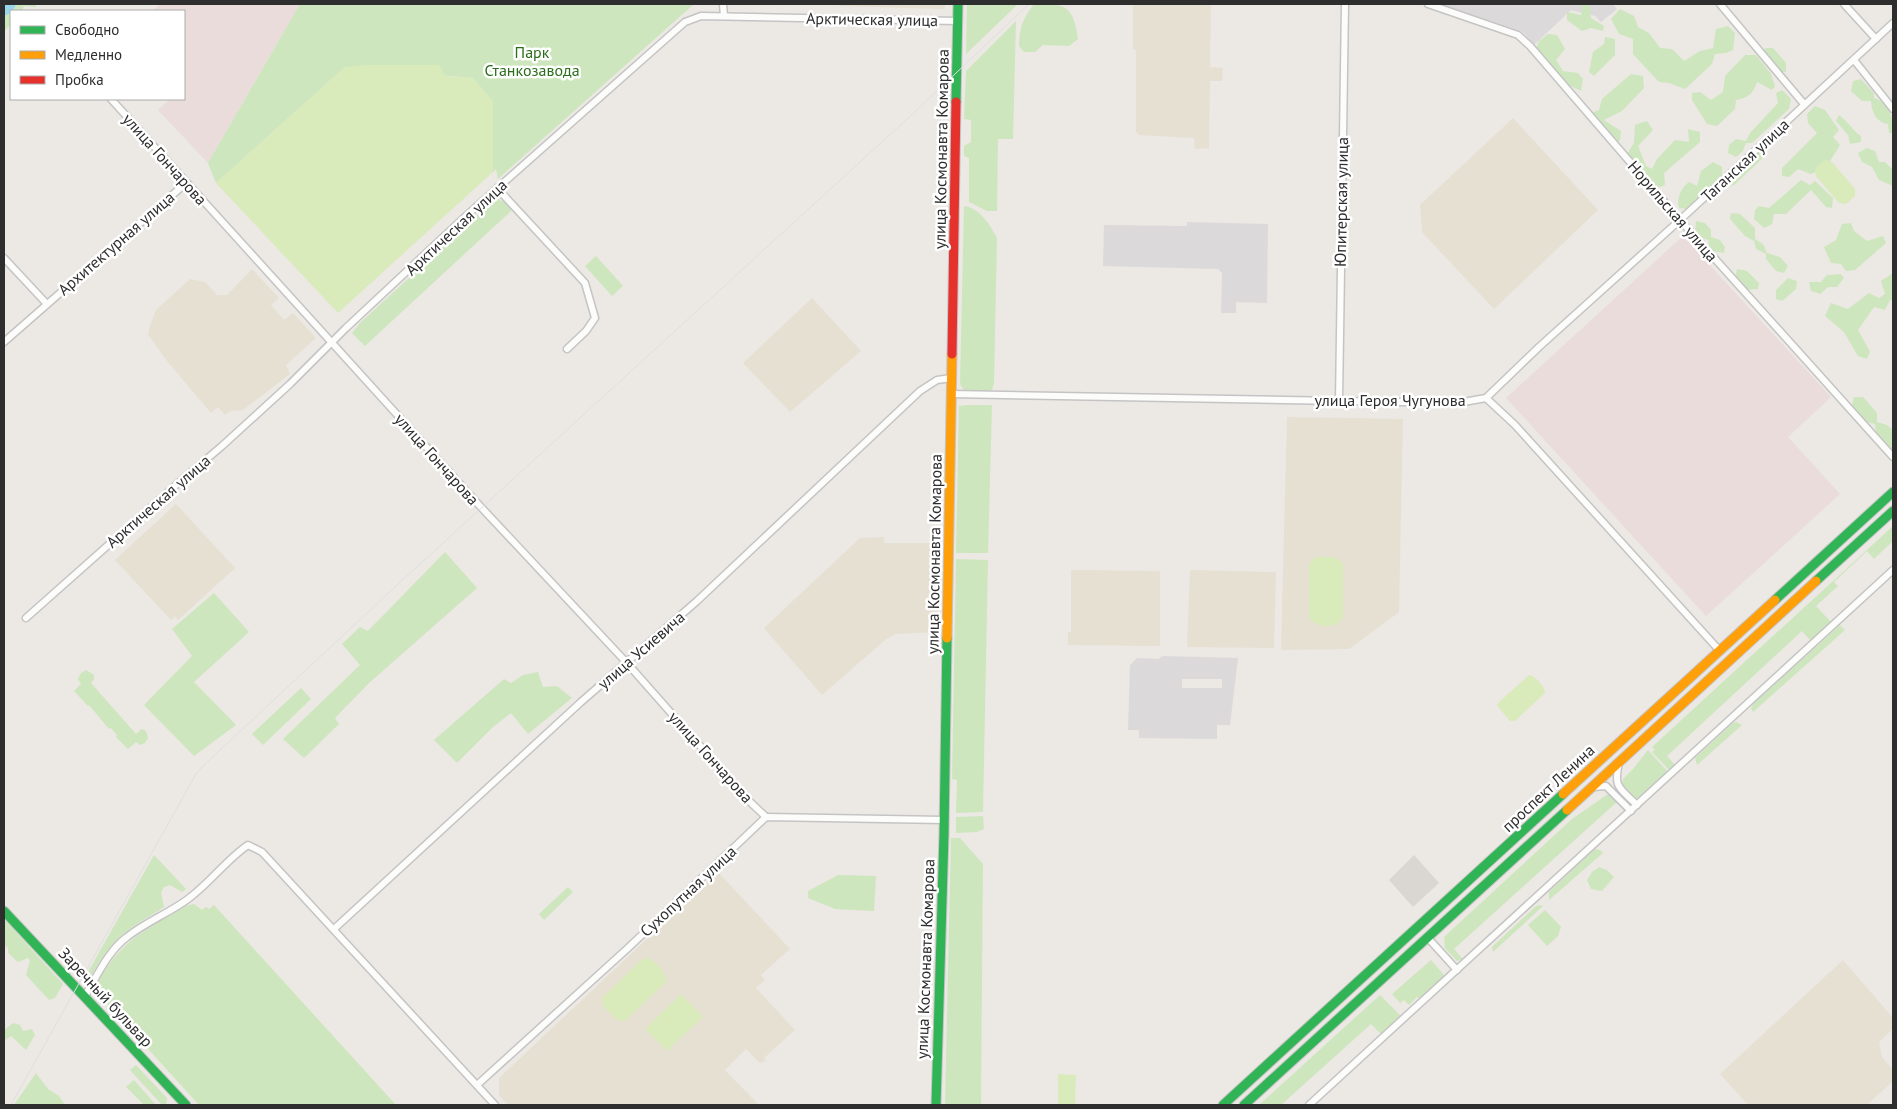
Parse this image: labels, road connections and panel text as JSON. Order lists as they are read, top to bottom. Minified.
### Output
{"streets":{"main road":["улица Космонавта Комарова","проспект Ленина","Заречный бульвар"],"street":["Арктическая улица","улица Гончарова","Таганская улица","Юпитерская улица","Норильская улица","Архитектурная улица","улица Героя Чугунова","улица Усиевича","Сухопутная улица"]},"crossings":[["Арктическая улица","улица Космонавта Комарова"],["Арктическая улица","улица Гончарова"],["улица Космонавта Комарова","улица Героя Чугунова"],["улица Космонавта Комарова","улица Усиевича"],["улица Гончарова","Архитектурная улица"],["улица Гончарова","улица Усиевича"],["улица Гончарова","Сухопутная улица"],["Таганская улица","Норильская улица"],["Таганская улица","улица Героя Чугунова"],["Юпитерская улица","улица Героя Чугунова"],["улица Героя Чугунова","проспект Ленина"]],"parks":["Парк Станкозавода"],"legend":["Свободно","Медленно","Пробка"]}
